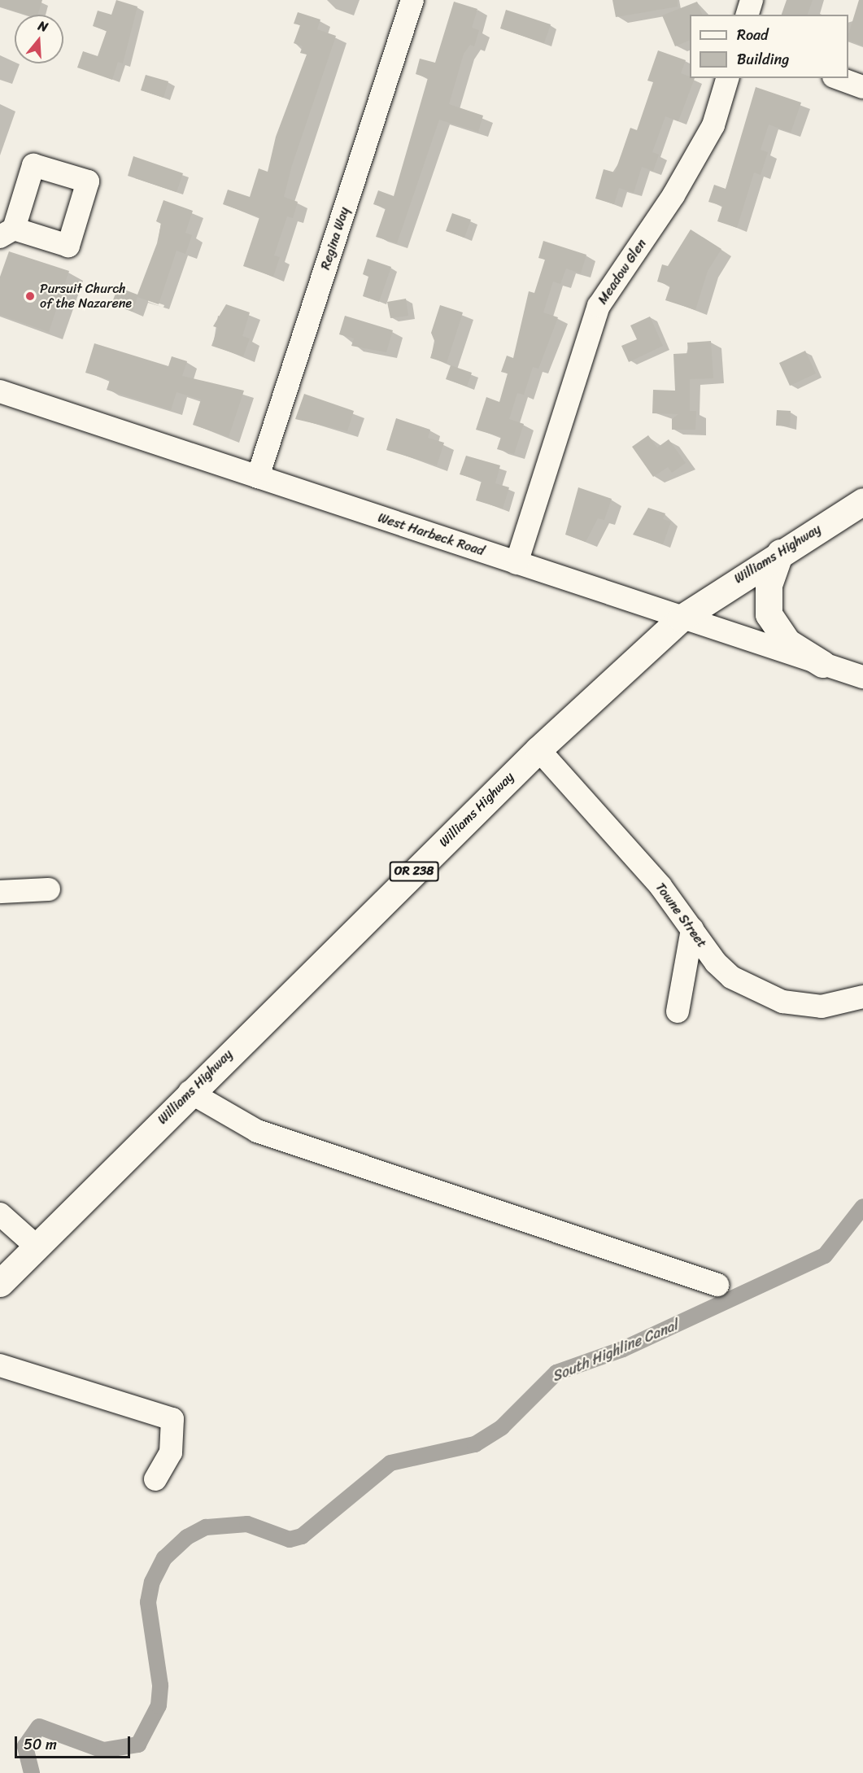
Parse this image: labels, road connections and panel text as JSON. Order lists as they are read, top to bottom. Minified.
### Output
{"streets":{"main road":["Williams Highway","OR 238"],"street":["Regina Way","Meadow Glen","West Harbeck Road","Towne Street"]},"crossings":[["Regina Way","West Harbeck Road"],["Meadow Glen","West Harbeck Road"],["West Harbeck Road","Williams Highway"],["Williams Highway","Towne Street"]],"water":["South Highline Canal"],"places":["Pursuit Church of the Nazarene"],"legend":["Road","Building"],"scale_bar":"50 m","north":"top"}
